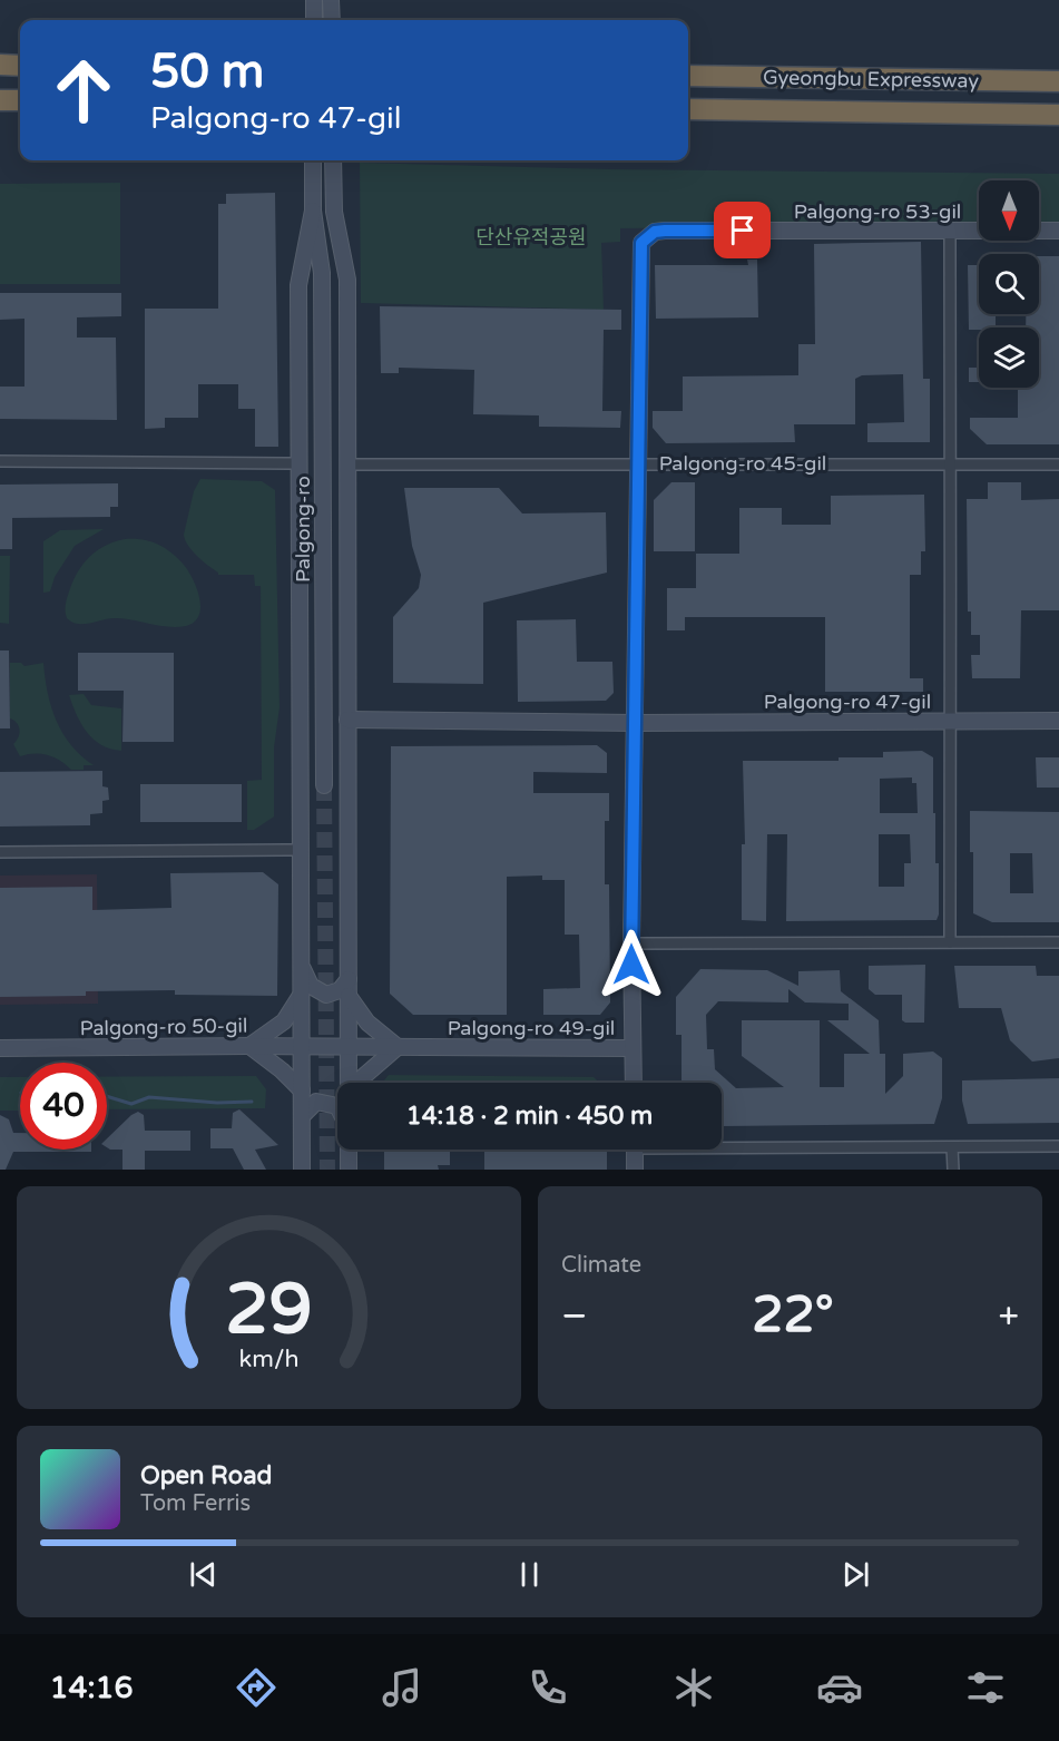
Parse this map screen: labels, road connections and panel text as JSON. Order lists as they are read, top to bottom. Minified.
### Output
{"streets":{"highway":["Gyeongbu Expressway"],"main road":["Palgong-ro 53-gil","Palgong-ro","Palgong-ro 47-gil","Palgong-ro 50-gil","Palgong-ro 49-gil"],"street":["Palgong-ro 45-gil"]},"crossings":[["Palgong-ro 53-gil","Palgong-ro 45-gil"],["Palgong-ro 53-gil","Palgong-ro 47-gil"],["Palgong-ro 53-gil","Palgong-ro 49-gil"],["Palgong-ro 47-gil","Palgong-ro 49-gil"],["Palgong-ro 50-gil","Palgong-ro 49-gil"]],"parks":["단산유적공원"],"north":"bottom","page":{"turn":["50 m","Palgong-ro 47-gil"],"limit":"40","trip":"14:18 · 2 min · 450 m","tile":"Climate","heat":["−","22°","+"],"song":["Open Road","Tom Ferris"],"tabs":"14:16","gauge":["29","km/h"]}}
